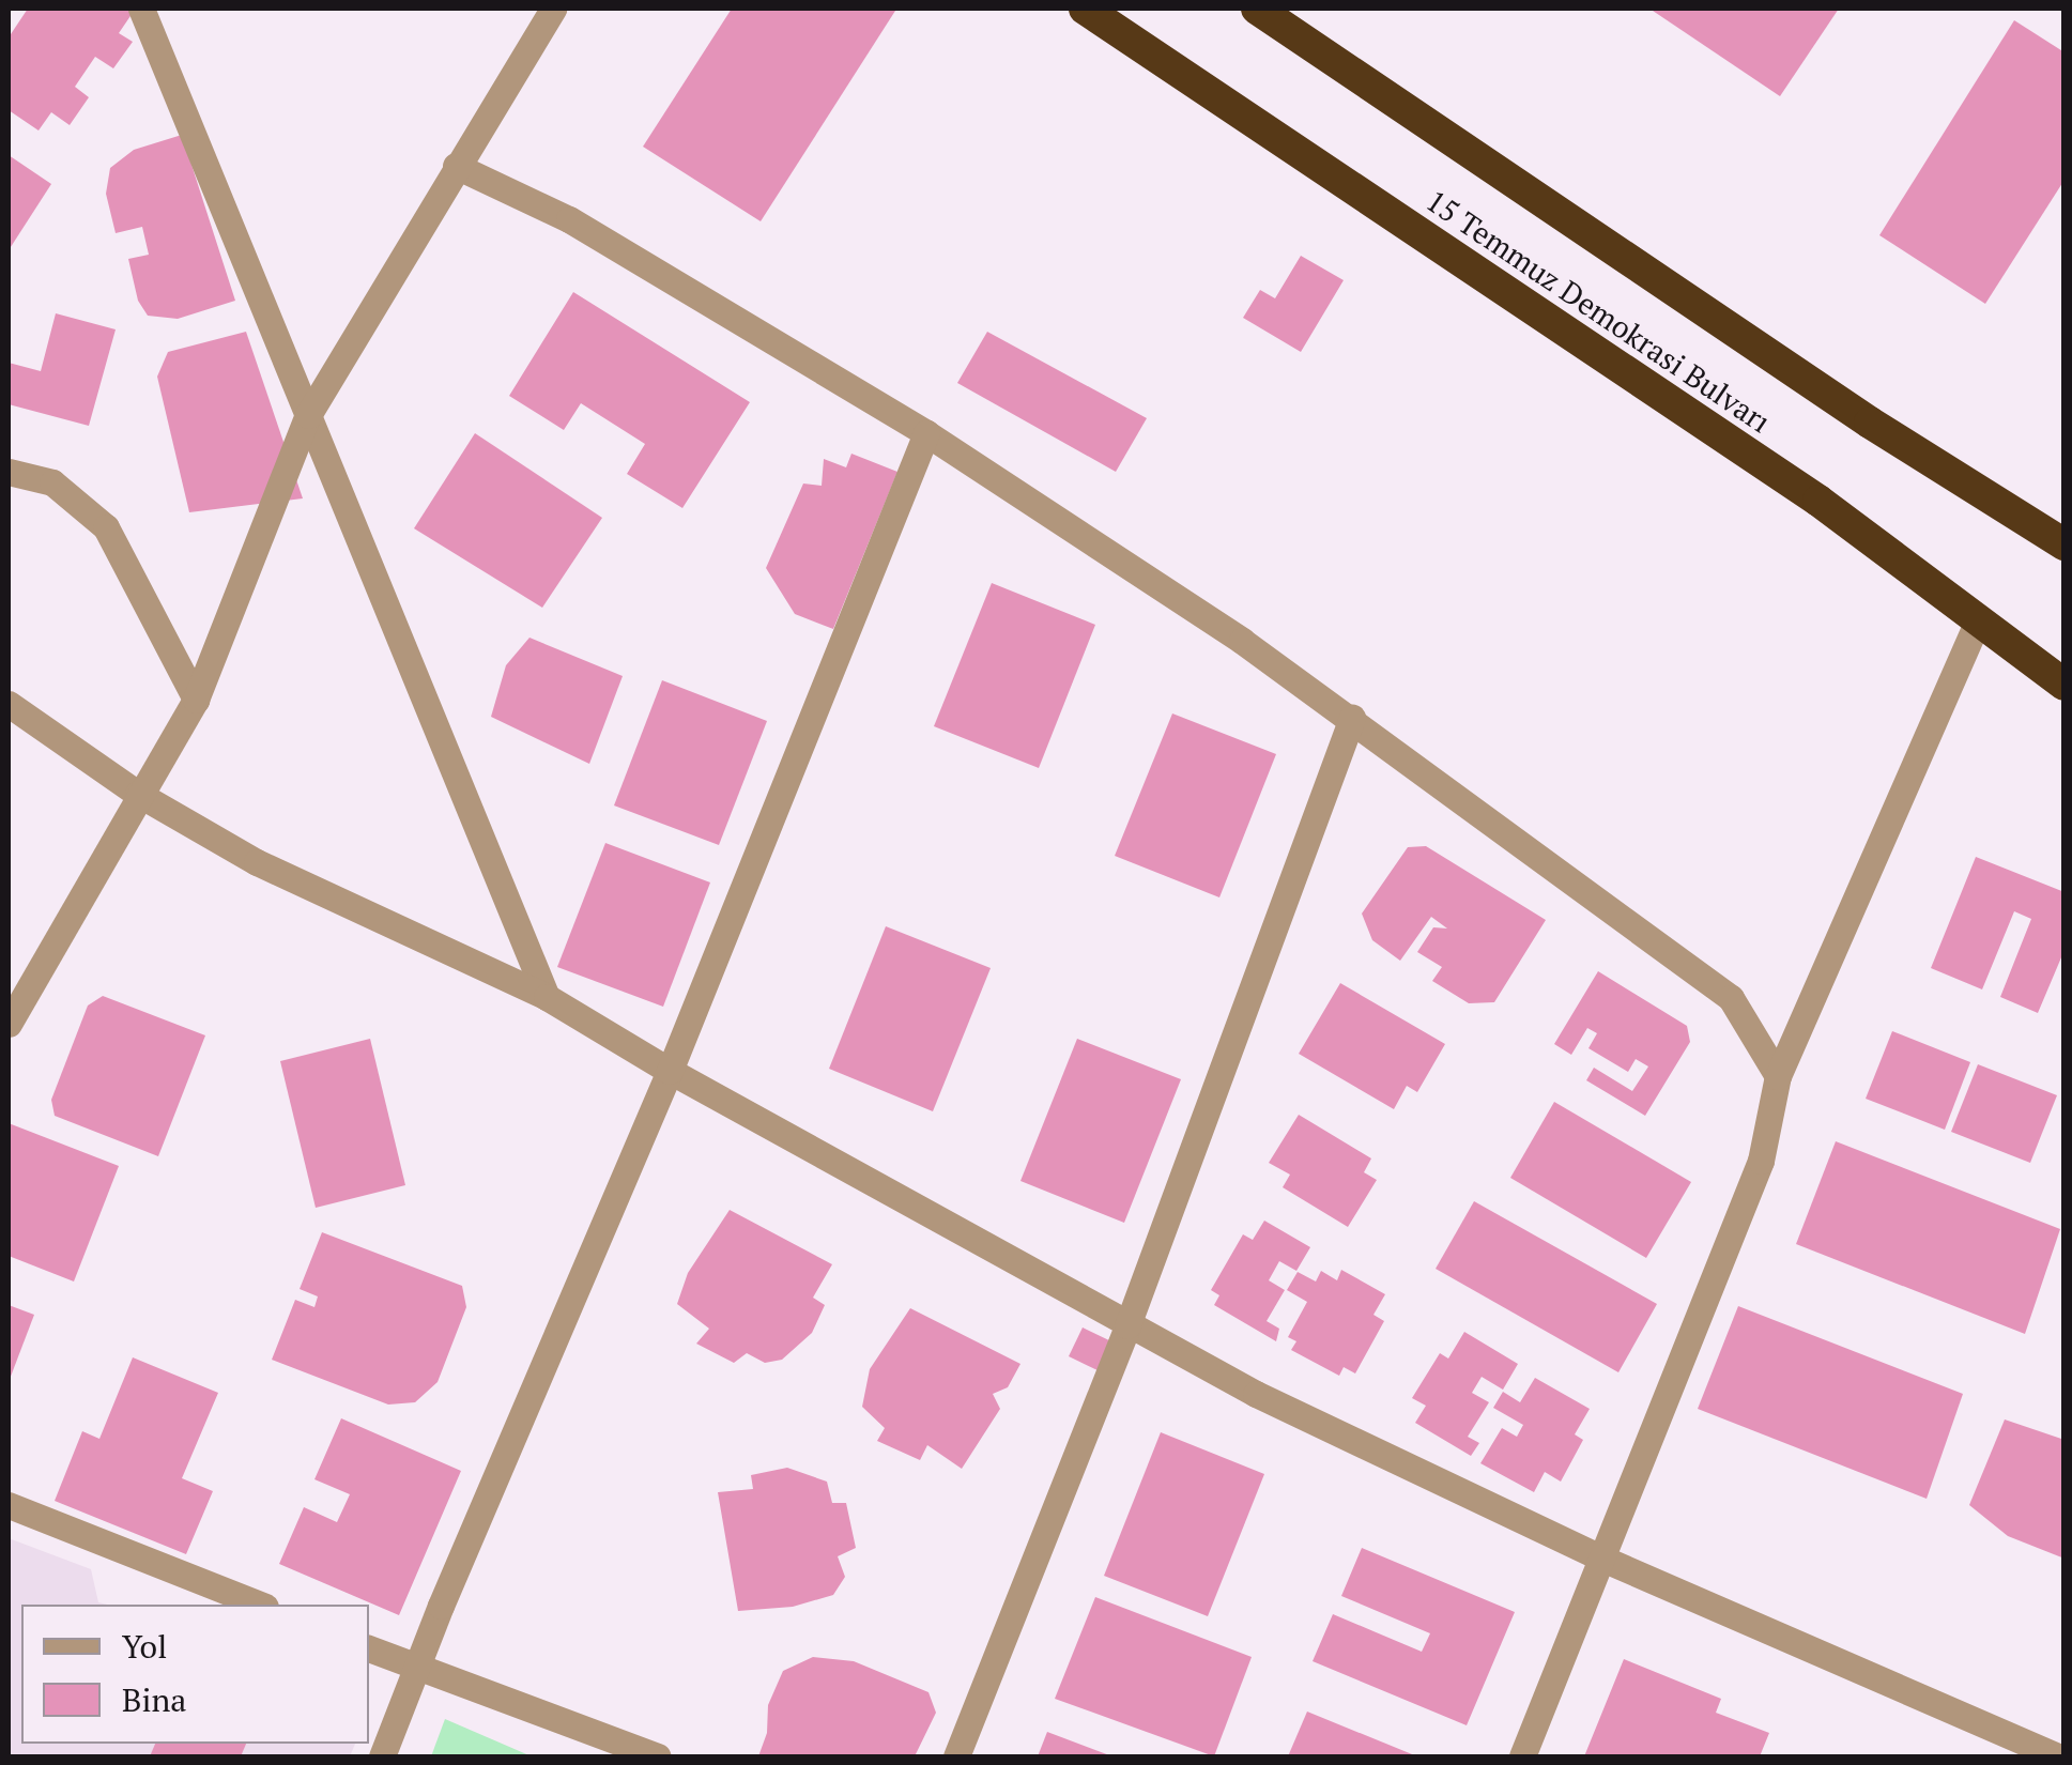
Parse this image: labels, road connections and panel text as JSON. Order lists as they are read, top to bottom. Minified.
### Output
{"streets":{"highway":["15 Temmuz Demokrasi Bulvarı"]},"legend":["Yol","Bina"]}
